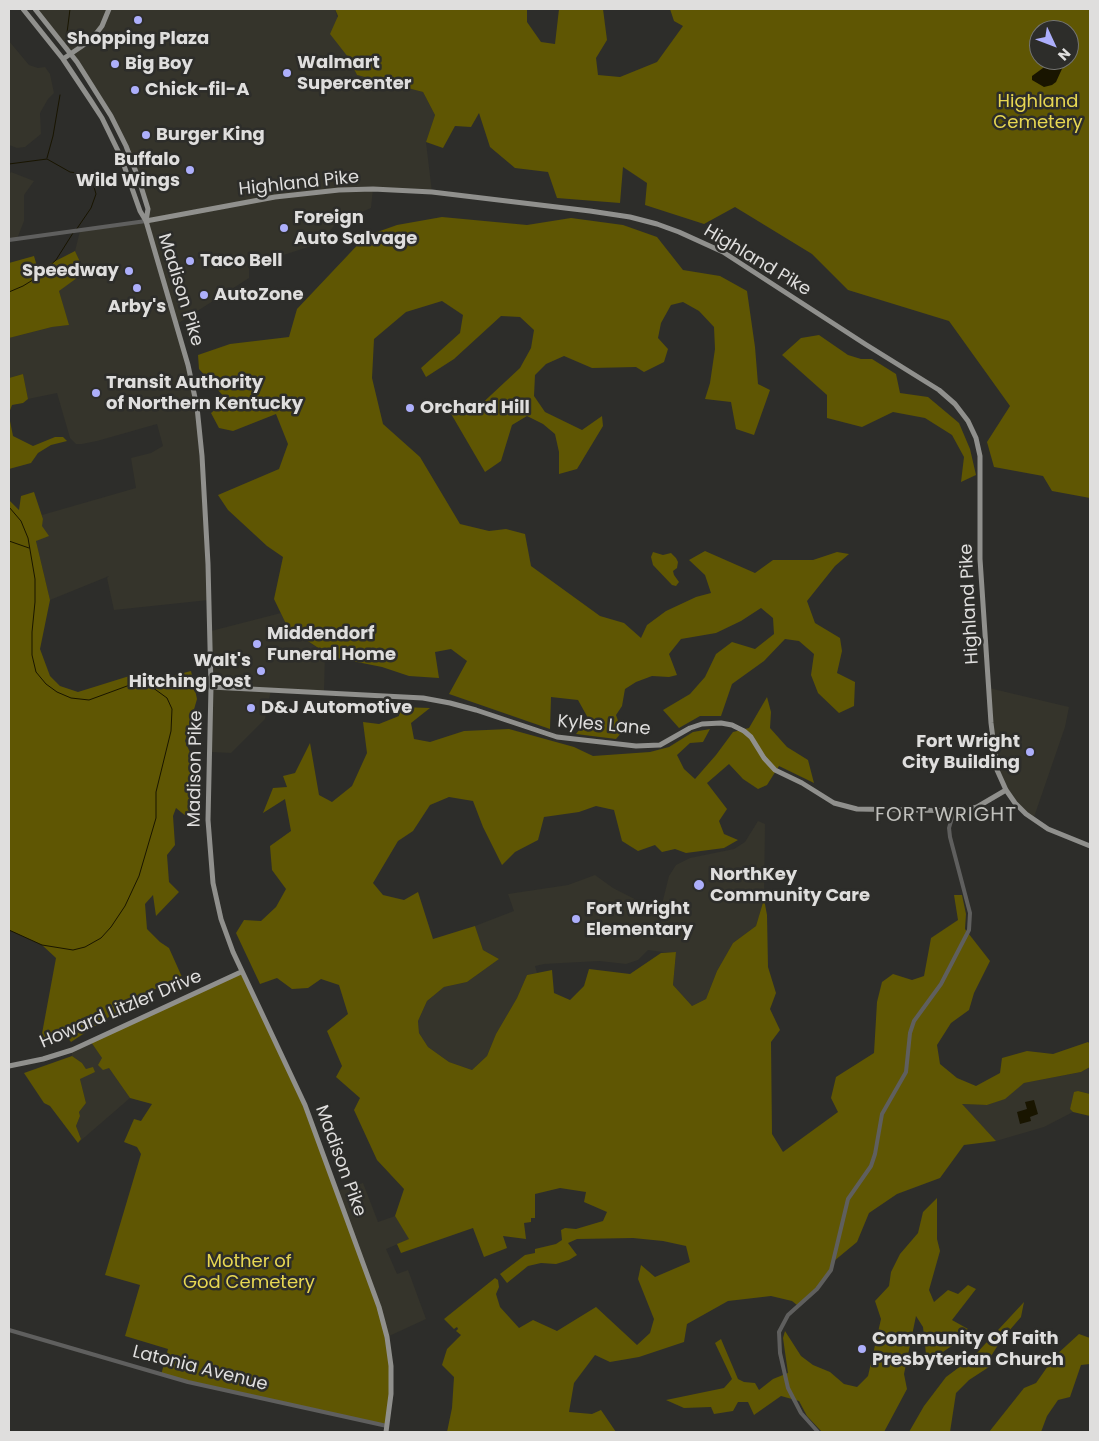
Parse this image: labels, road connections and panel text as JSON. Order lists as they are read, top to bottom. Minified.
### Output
{"streets":{"main road":["Highland Pike","Madison Pike","Kyles Lane","Howard Litzler Drive"],"street":["Latonia Avenue"]},"crossings":[["Highland Pike","Madison Pike"],["Highland Pike","Kyles Lane"],["Madison Pike","Kyles Lane"],["Madison Pike","Howard Litzler Drive"],["Madison Pike","Latonia Avenue"]],"districts":["FORT WRIGHT"],"parks":["Highland Cemetery","Mother of God Cemetery"],"places":["Shopping Plaza","Big Boy","Walmart Supercenter","Chick-fil-A","Burger King","Buffalo Wild Wings","Foreign Auto Salvage","Taco Bell","Speedway","Arby's","AutoZone","Transit Authority of Northern Kentucky","Orchard Hill","Middendorf Funeral Home","Walt's Hitching Post","D&J Automotive","Fort Wright City Building","NorthKey Community Care","Fort Wright Elementary","Community Of Faith Presbyterian Church"],"north":"bottom right"}
